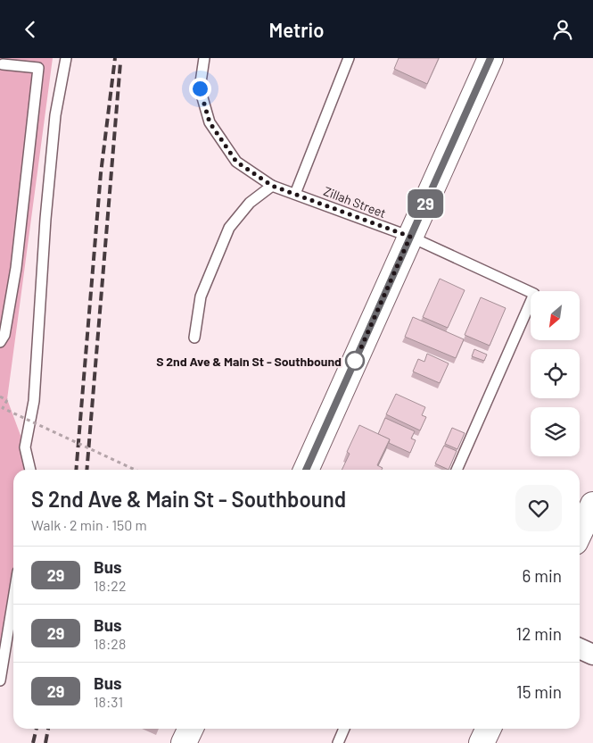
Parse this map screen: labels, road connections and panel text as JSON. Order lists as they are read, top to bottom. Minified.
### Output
{"streets":{"lane":["Zillah Street"]},"places":["S 2nd Ave & Main St - Southbound"],"lines":["bus line 29"],"north":"bottom left","page":{"header":"Metrio","on_map":"29","heading":["S 2nd Ave & Main St - Southbound","Walk · 2 min · 150 m"],"list":[{"mark":"29","name":"Bus","note":"18:22","value":"6 min"},{"mark":"29","name":"Bus","note":"18:28","value":"12 min"},{"mark":"29","name":"Bus","note":"18:31","value":"15 min"}]}}
